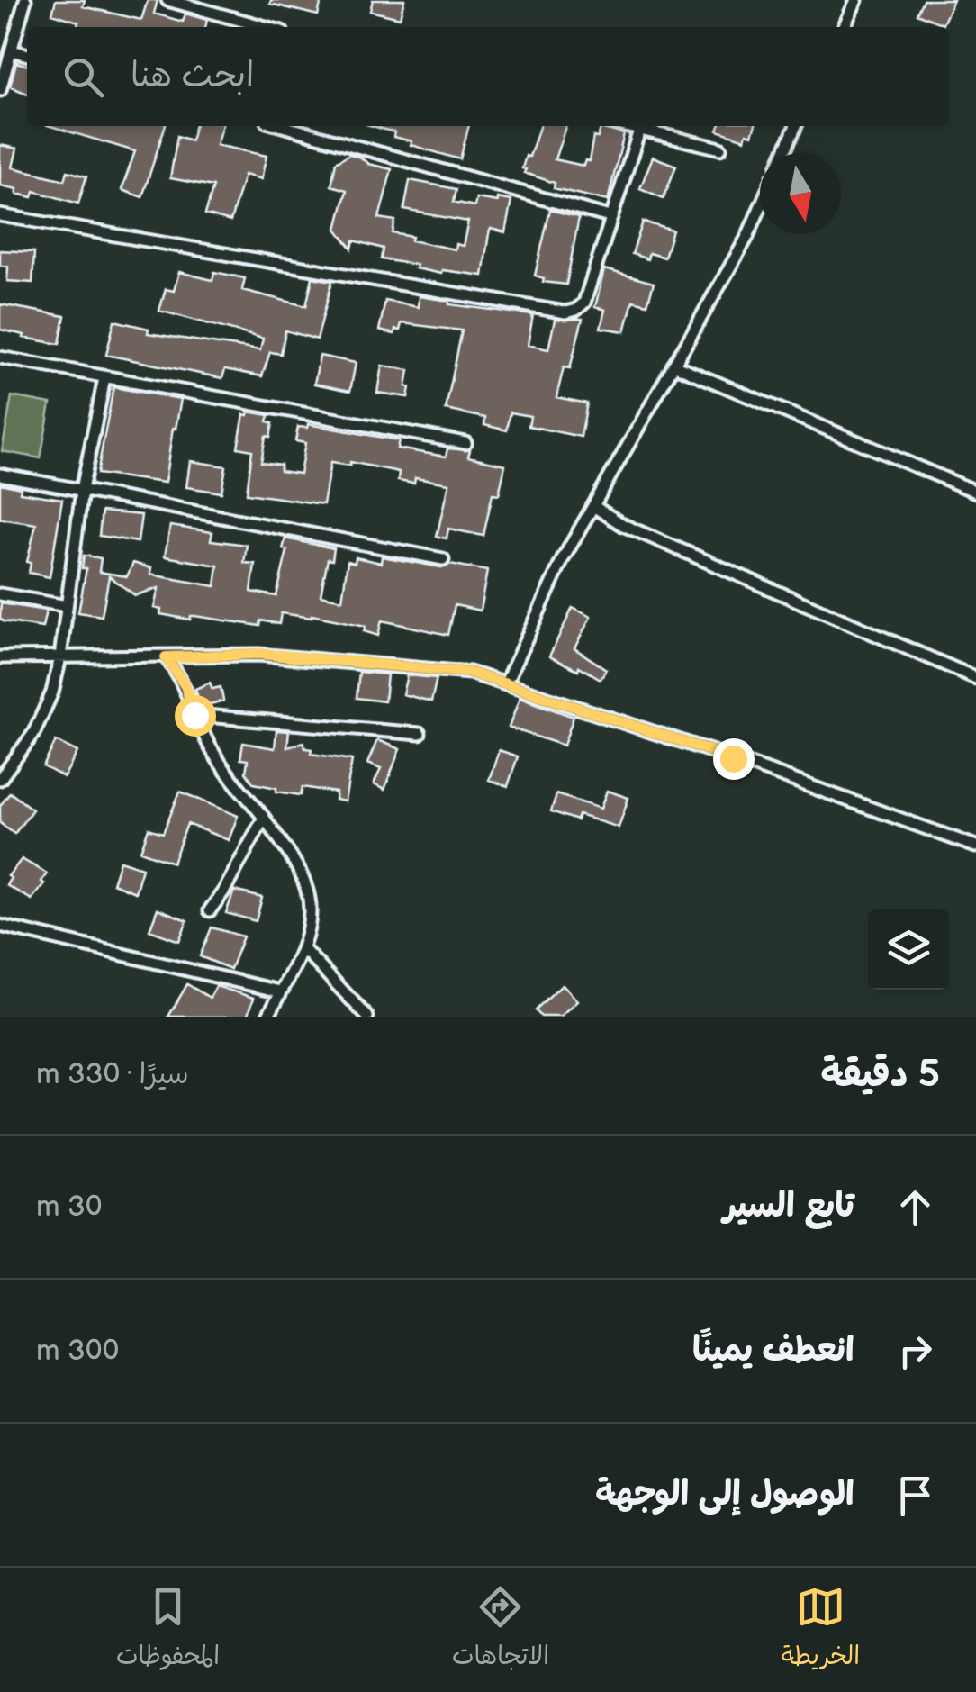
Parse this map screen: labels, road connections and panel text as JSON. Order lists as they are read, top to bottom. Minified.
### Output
{"north":"bottom","page":{"search":"ابحث هنا","heading":["5 دقيقة","سيرًا · 330 m"],"list":[["تابع السير","30 m"],["انعطف يمينًا","300 m"],"الوصول إلى الوجهة"],"nav":["الخريطة","الاتجاهات","المحفوظات"]}}
